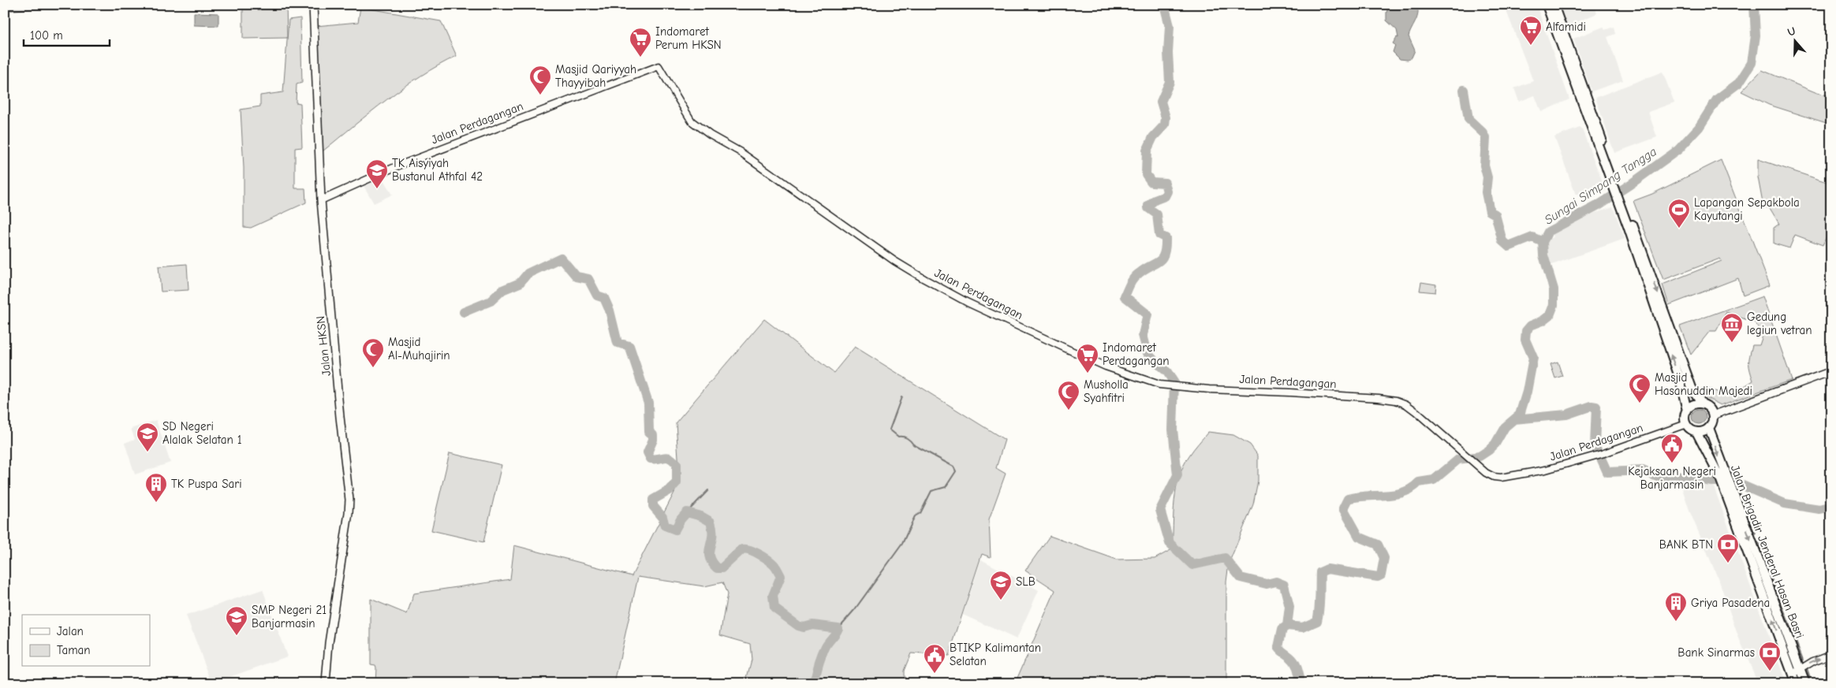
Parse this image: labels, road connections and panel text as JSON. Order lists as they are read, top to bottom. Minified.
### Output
{"streets":{"highway":["Jalan Brigadir Jenderal Hasan Basri"],"main road":["Jalan HKSN"],"street":["Jalan Perdagangan"]},"crossings":[["Jalan Perdagangan","Jalan HKSN"],["Jalan Perdagangan","Jalan Brigadir Jenderal Hasan Basri"]],"water":["Sungai Simpang Tangga"],"places":{"supermarket":["Alfamidi","Indomaret Perum HKSN","Indomaret Perdagangan"],"mosque":["Masjid Qariyyah Thayyibah","Masjid Al-Muhajirin","Masjid Hasanuddin Majedi","Musholla Syahfitri"],"school or university":["TK Aisyiyah Bustanul Athfal 42","SD Negeri Alalak Selatan 1","SLB","SMP Negeri 21 Banjarmasin"],"sports":["Lapangan Sepakbola Kayutangi"],"museum":["Gedung legiun vetran"],"public building":["Kejaksaan Negeri Banjarmasin","BTIKP Kalimantan Selatan"],"building":["TK Puspa Sari","Griya Pasadena"],"bank":["BANK BTN","Bank Sinarmas"]},"legend":["Jalan","Taman"],"scale_bar":"100 m","north":"top"}
